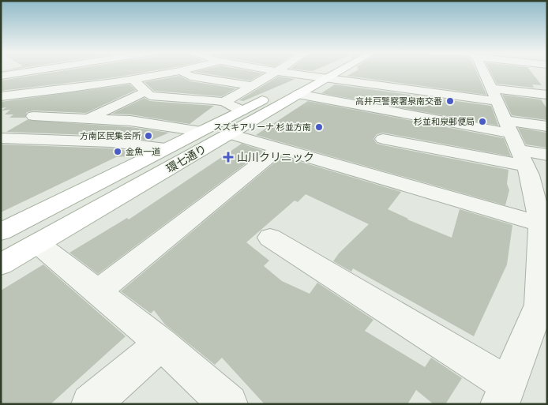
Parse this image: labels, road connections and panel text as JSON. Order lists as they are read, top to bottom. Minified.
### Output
{"streets":{"main road":["環七通り"]},"places":{"other":["高井戸警察署泉南交番","杉並和泉郵便局","スズキアリーナ 杉並方南","方南区民集会所","金魚一道"],"health":["山川クリニック"]}}
